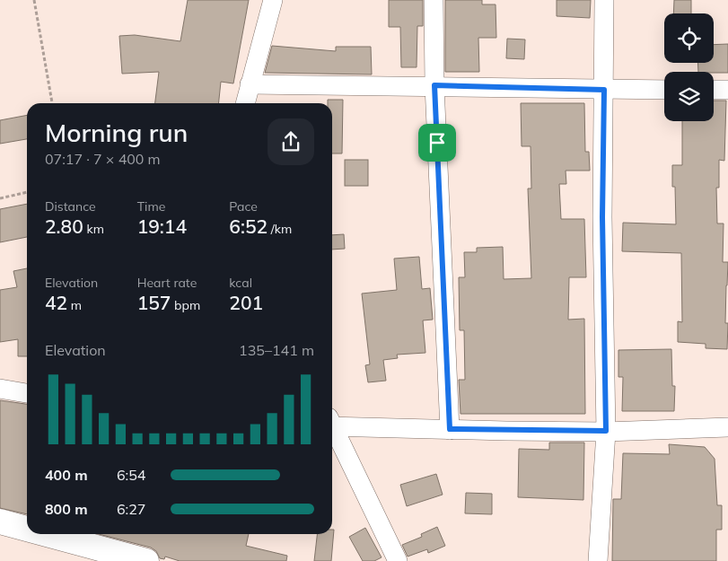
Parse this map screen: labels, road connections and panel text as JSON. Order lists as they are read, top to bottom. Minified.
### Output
{"page":{"heading":["Morning run","07:17 · 7 × 400 m"],"stats":[["Distance","2.80 km"],["Time","19:14"],["Pace","6:52 /km"],["Elevation","42 m"],["Heart rate","157 bpm"],["kcal","201"]],"chart":["Elevation","135–141 m"],"list":[{"name":"400 m","note":"6:54"},{"name":"800 m","note":"6:27"}]}}
